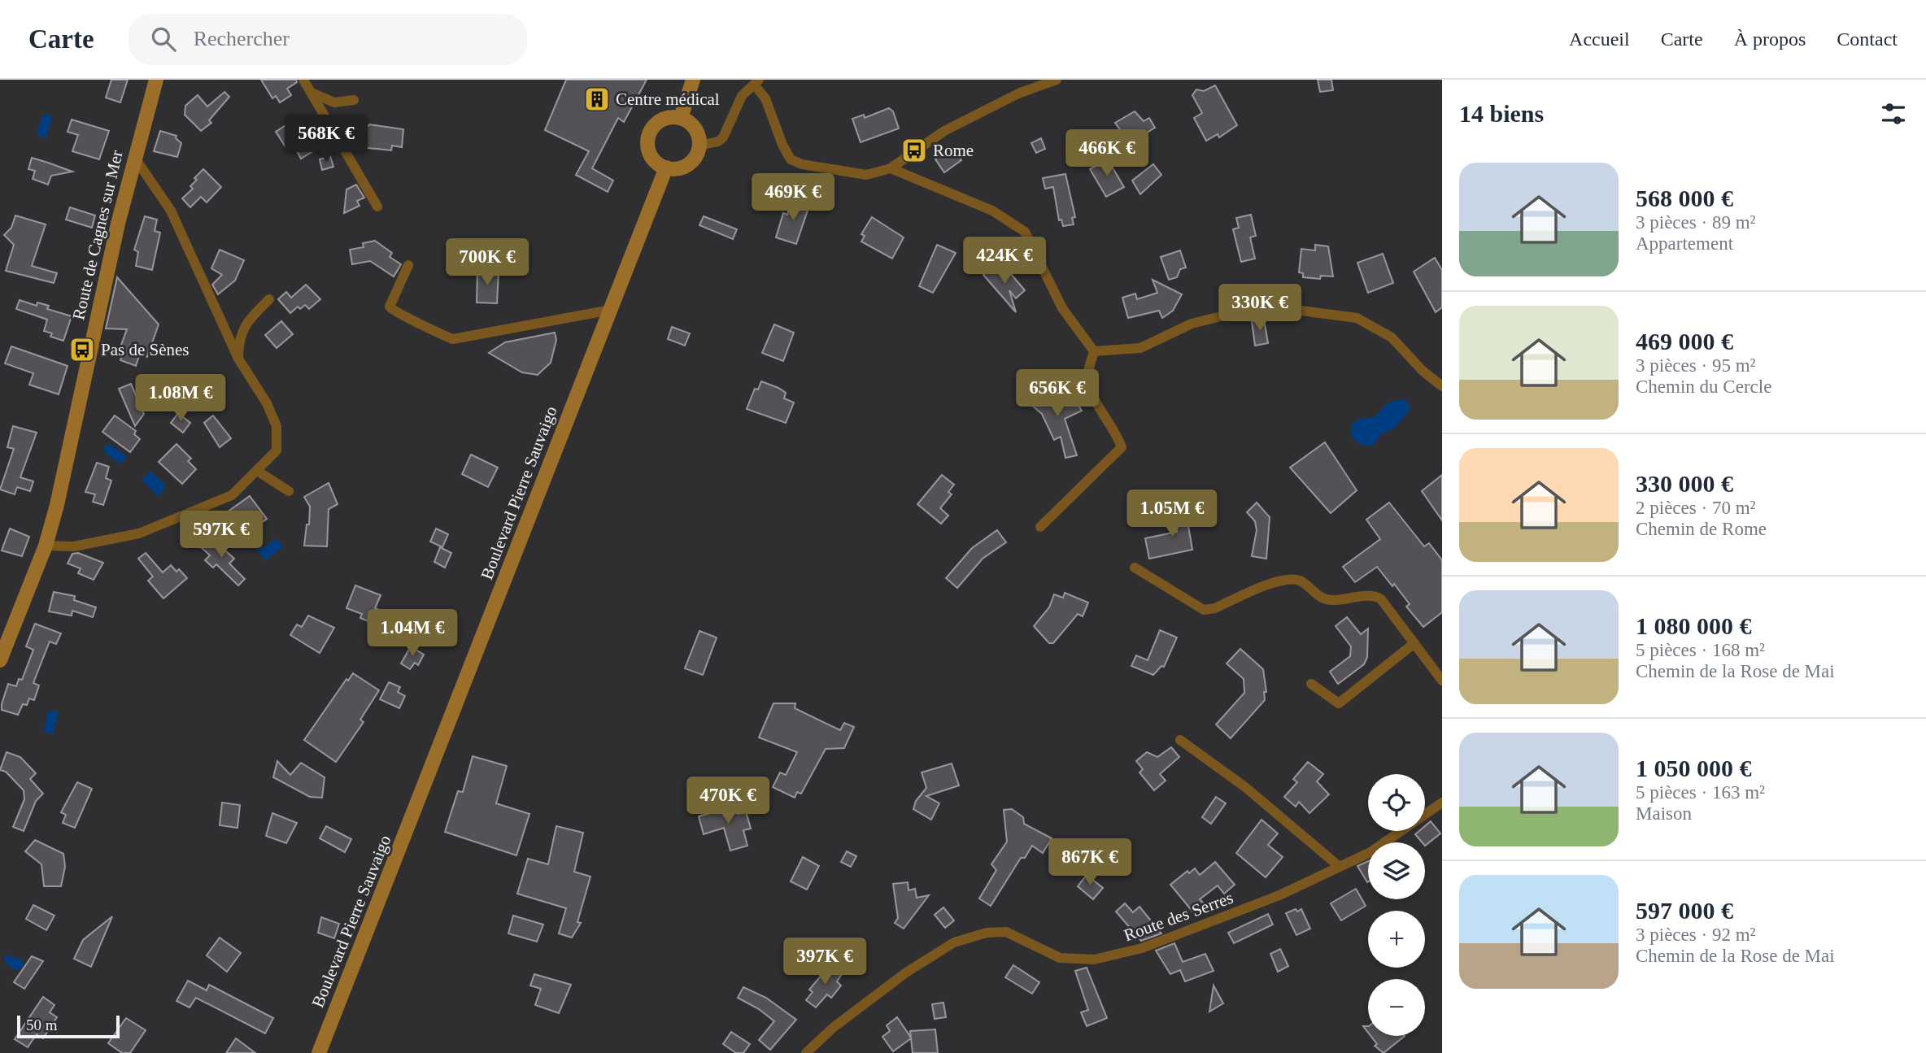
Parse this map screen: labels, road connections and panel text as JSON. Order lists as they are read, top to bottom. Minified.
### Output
{"streets":{"main road":["Route de Cagnes sur Mer","Boulevard Pierre Sauvaigo"],"street":["Route des Serres"]},"places":{"building":["Centre médical"],"bus stop":["Rome","Pas de Sènes"]},"scale_bar":"50 m","page":{"header":"Carte","search":"Rechercher","nav":["Accueil","Carte","À propos","Contact"],"heading":"14 biens","price":["568K €","466K €","469K €","424K €","700K €","330K €","656K €","1.08M €","1.05M €","597K €","1.04M €","470K €","867K €","397K €"],"list":[{"name":"568 000 €","note":"3 pièces · 89 m² · Appartement"},{"name":"469 000 €","note":"3 pièces · 95 m² · Chemin du Cercle"},{"name":"330 000 €","note":"2 pièces · 70 m² · Chemin de Rome"},{"name":"1 080 000 €","note":"5 pièces · 168 m² · Chemin de la Rose de Mai"},{"name":"1 050 000 €","note":"5 pièces · 163 m² · Maison"},{"name":"597 000 €","note":"3 pièces · 92 m² · Chemin de la Rose de Mai"}],"map_buttons":["+","−"],"scale":"50 m"}}
